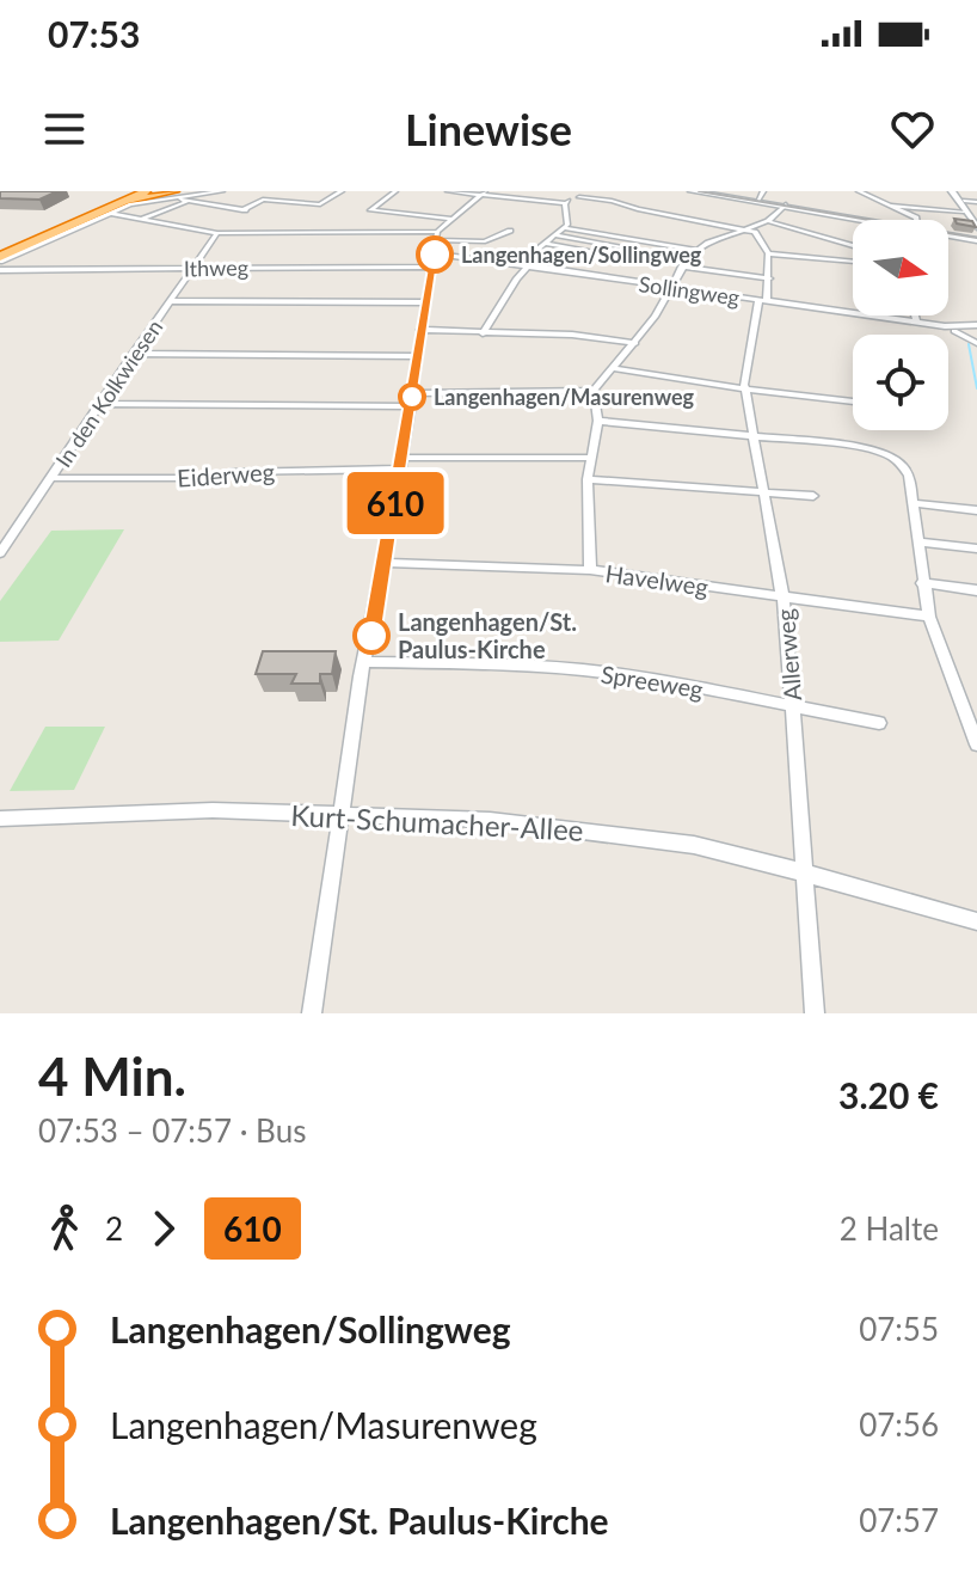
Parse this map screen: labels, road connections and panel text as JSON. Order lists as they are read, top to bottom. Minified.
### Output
{"streets":{"street":["Ithweg","Sollingweg","In den Kolkwiesen","Eiderweg","Havelweg","Allerweg","Spreeweg","Kurt-Schumacher-Allee"]},"crossings":[["Ithweg","In den Kolkwiesen"],["Sollingweg","Allerweg"],["In den Kolkwiesen","Eiderweg"],["Havelweg","Allerweg"],["Allerweg","Spreeweg"],["Allerweg","Kurt-Schumacher-Allee"]],"places":["Langenhagen/Sollingweg","Langenhagen/Masurenweg","Langenhagen/St. Paulus-Kirche"],"lines":["bus line 610"],"north":"right","page":{"status":"07:53","header":"Linewise","on_map":"610","heading":["4 Min.","07:53 – 07:57 · Bus","3.20 €"],"legs":["2","610","2 Halte"],"list":[{"name":"Langenhagen/Sollingweg","value":"07:55"},{"name":"Langenhagen/Masurenweg","value":"07:56"},{"name":"Langenhagen/St. Paulus-Kirche","value":"07:57"}]}}
